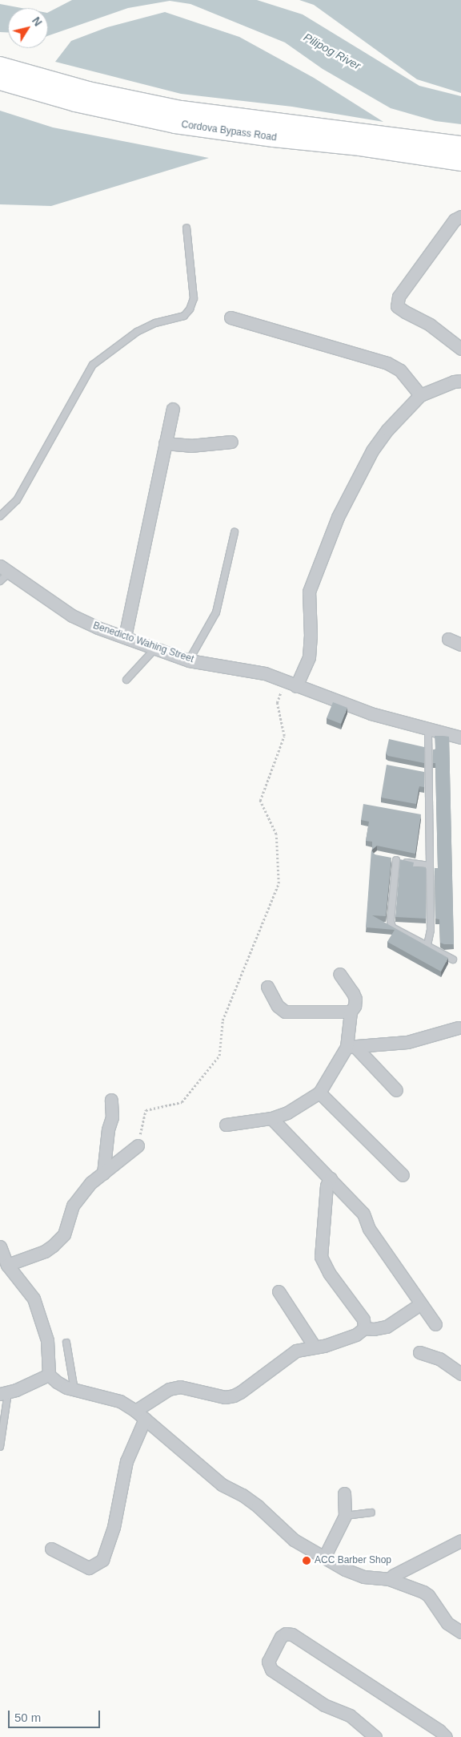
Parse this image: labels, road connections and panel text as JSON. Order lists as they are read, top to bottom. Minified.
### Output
{"streets":{"main road":["Cordova Bypass Road"],"street":["Benedicto Wahing Street"]},"water":["Pilipog River"],"places":["ACC Barber Shop"],"scale_bar":"50 m","north":"top right"}
